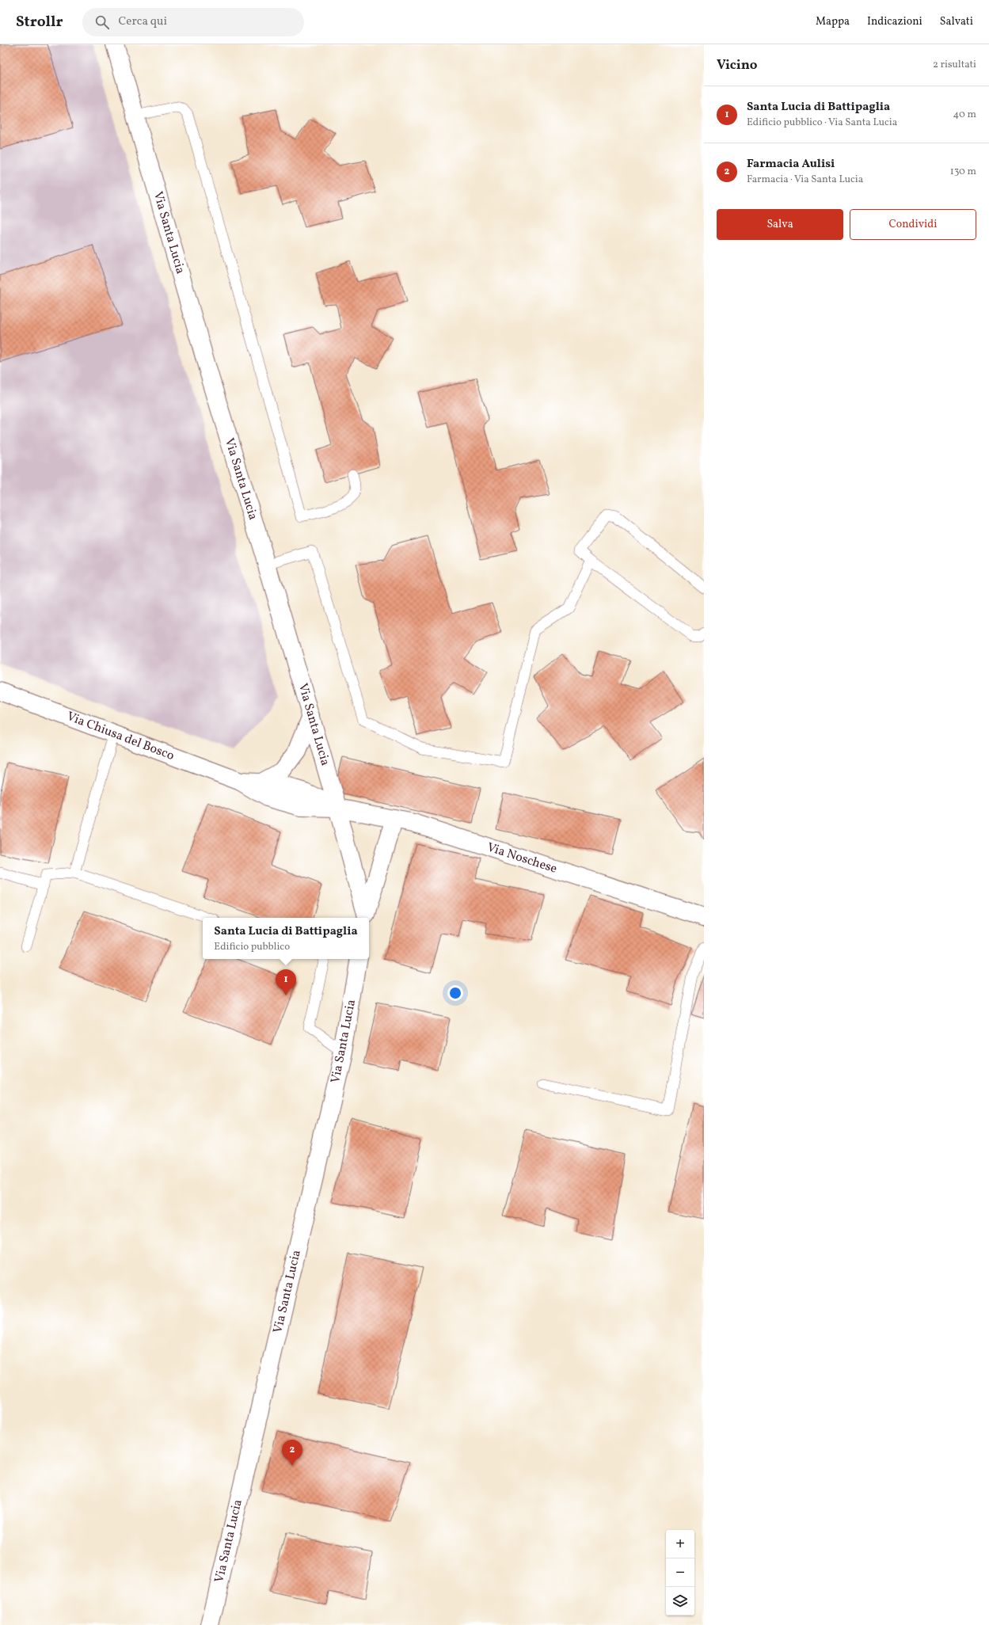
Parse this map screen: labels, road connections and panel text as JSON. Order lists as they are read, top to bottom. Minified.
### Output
{"streets":{"street":["Via Santa Lucia","Via Chiusa del Bosco","Via Noschese"]},"crossings":[["Via Santa Lucia","Via Chiusa del Bosco"],["Via Santa Lucia","Via Noschese"],["Via Chiusa del Bosco","Via Noschese"]],"page":{"header":"Strollr","search":"Cerca qui","nav":["Mappa","Indicazioni","Salvati"],"heading":["Vicino","2 risultati"],"list":[{"mark":"1","name":"Santa Lucia di Battipaglia","note":"Edificio pubblico · Via Santa Lucia","value":"40 m"},{"mark":"2","name":"Farmacia Aulisi","note":"Farmacia · Via Santa Lucia","value":"130 m"}],"buttons":["Salva","Condividi"],"popup":["Santa Lucia di Battipaglia","Edificio pubblico"],"pins":["1","2"],"map_buttons":["+","−"]}}
